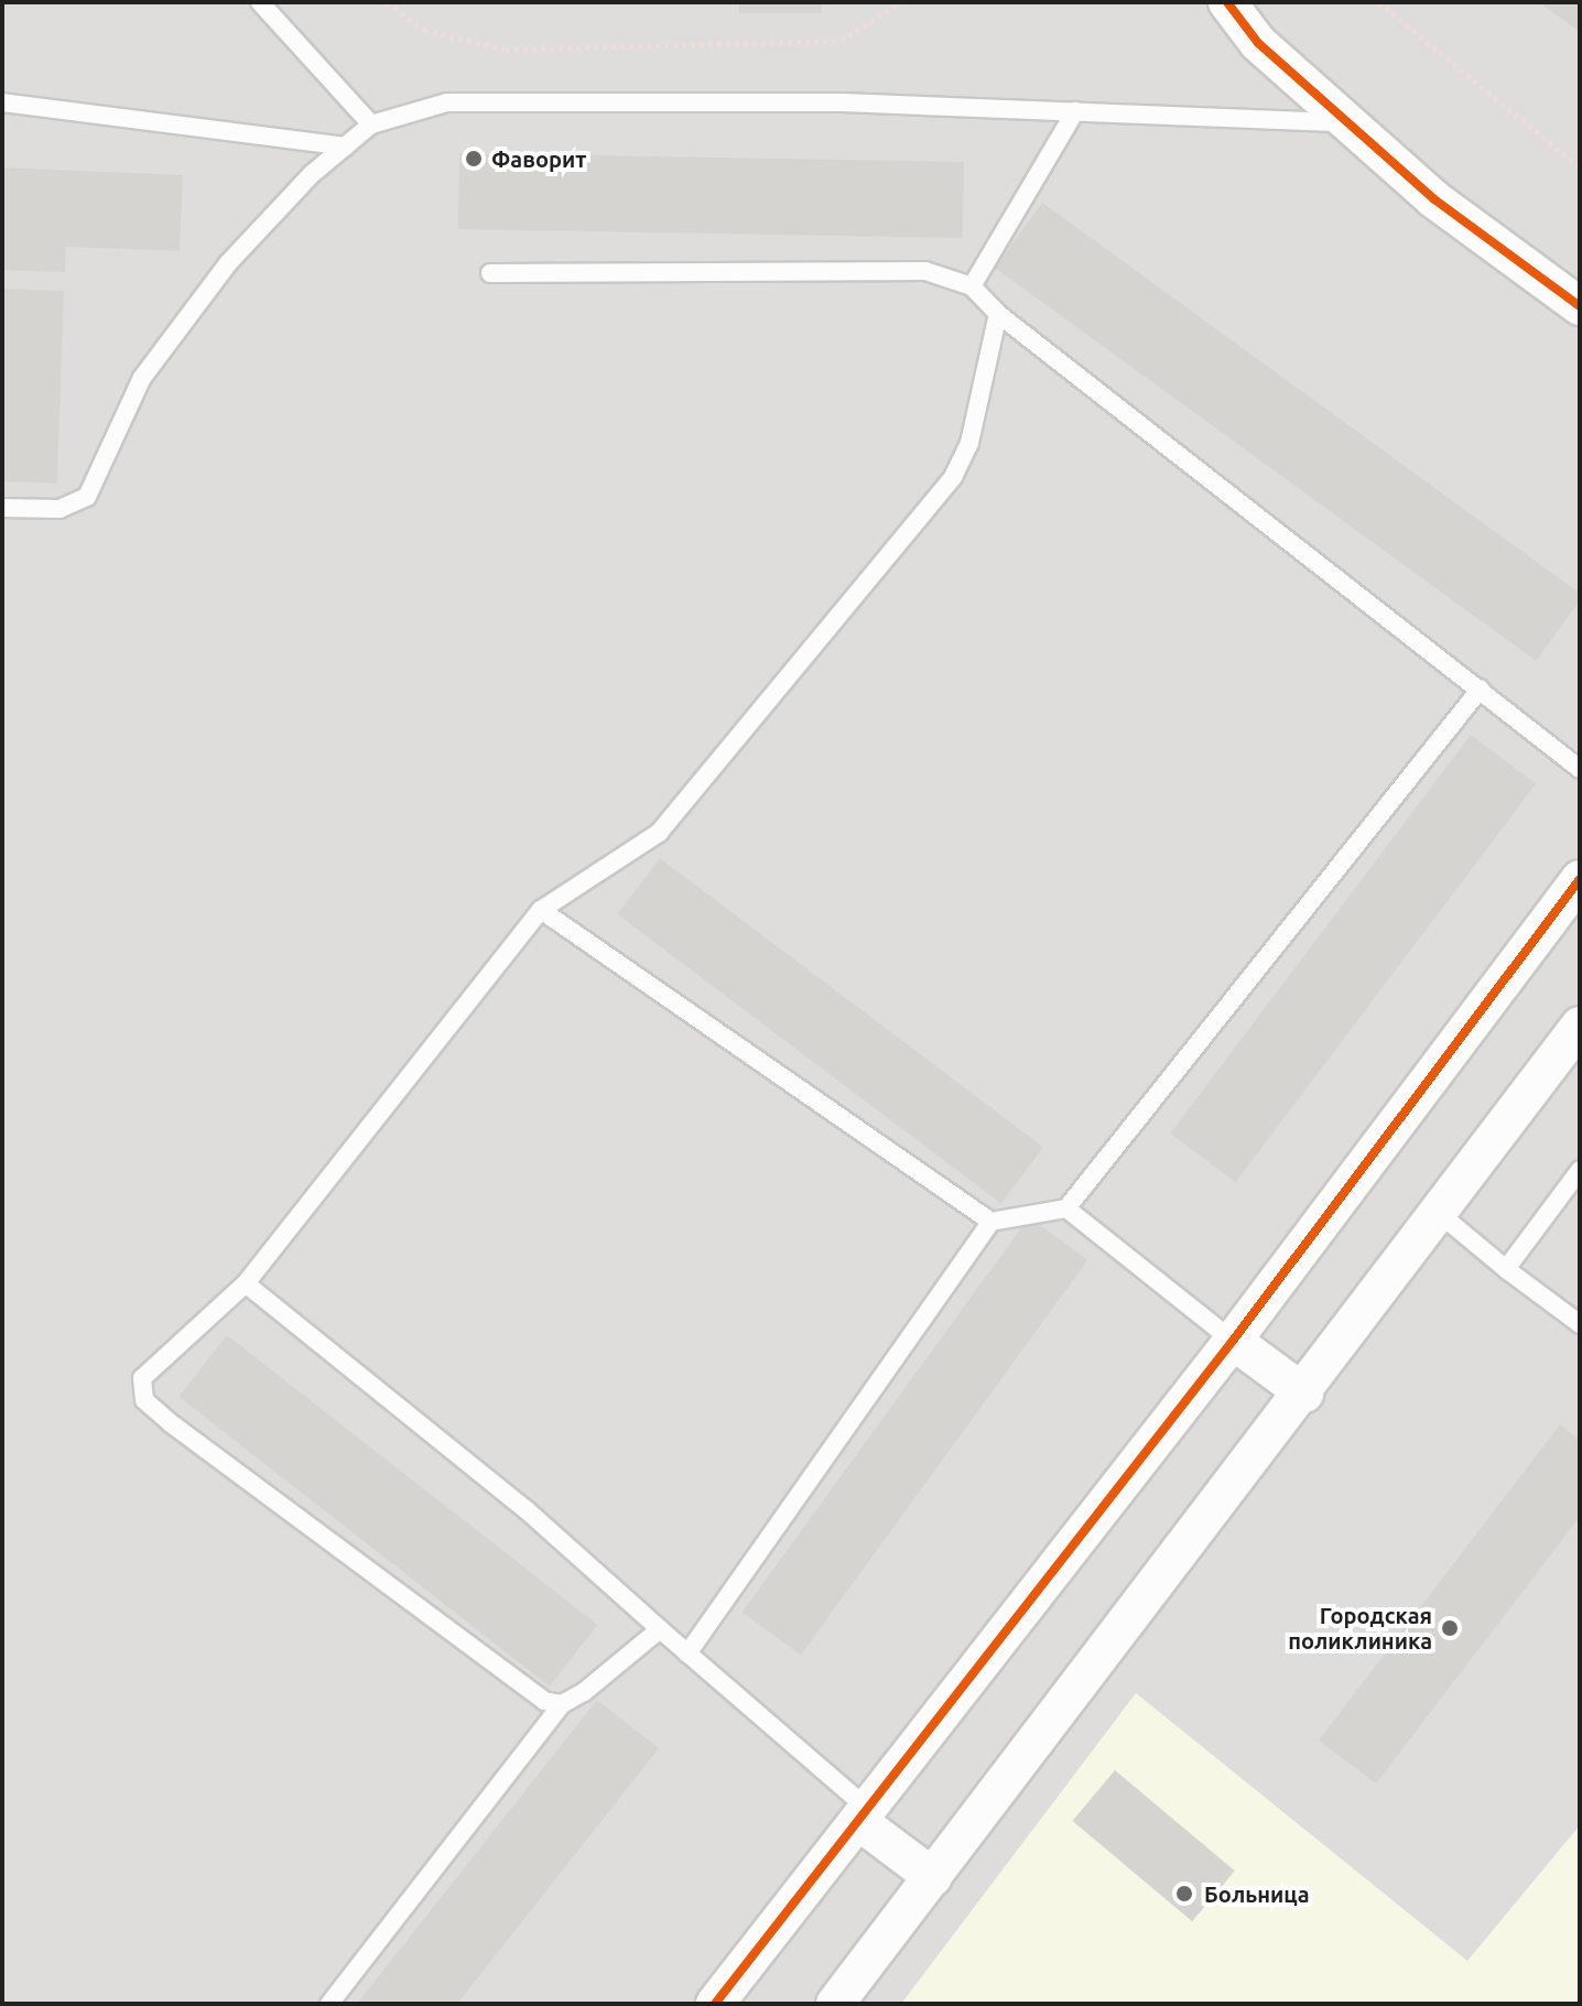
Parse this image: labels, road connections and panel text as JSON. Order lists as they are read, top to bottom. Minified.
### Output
{"places":["Фаворит","Городская поликлиника","Больница"]}
